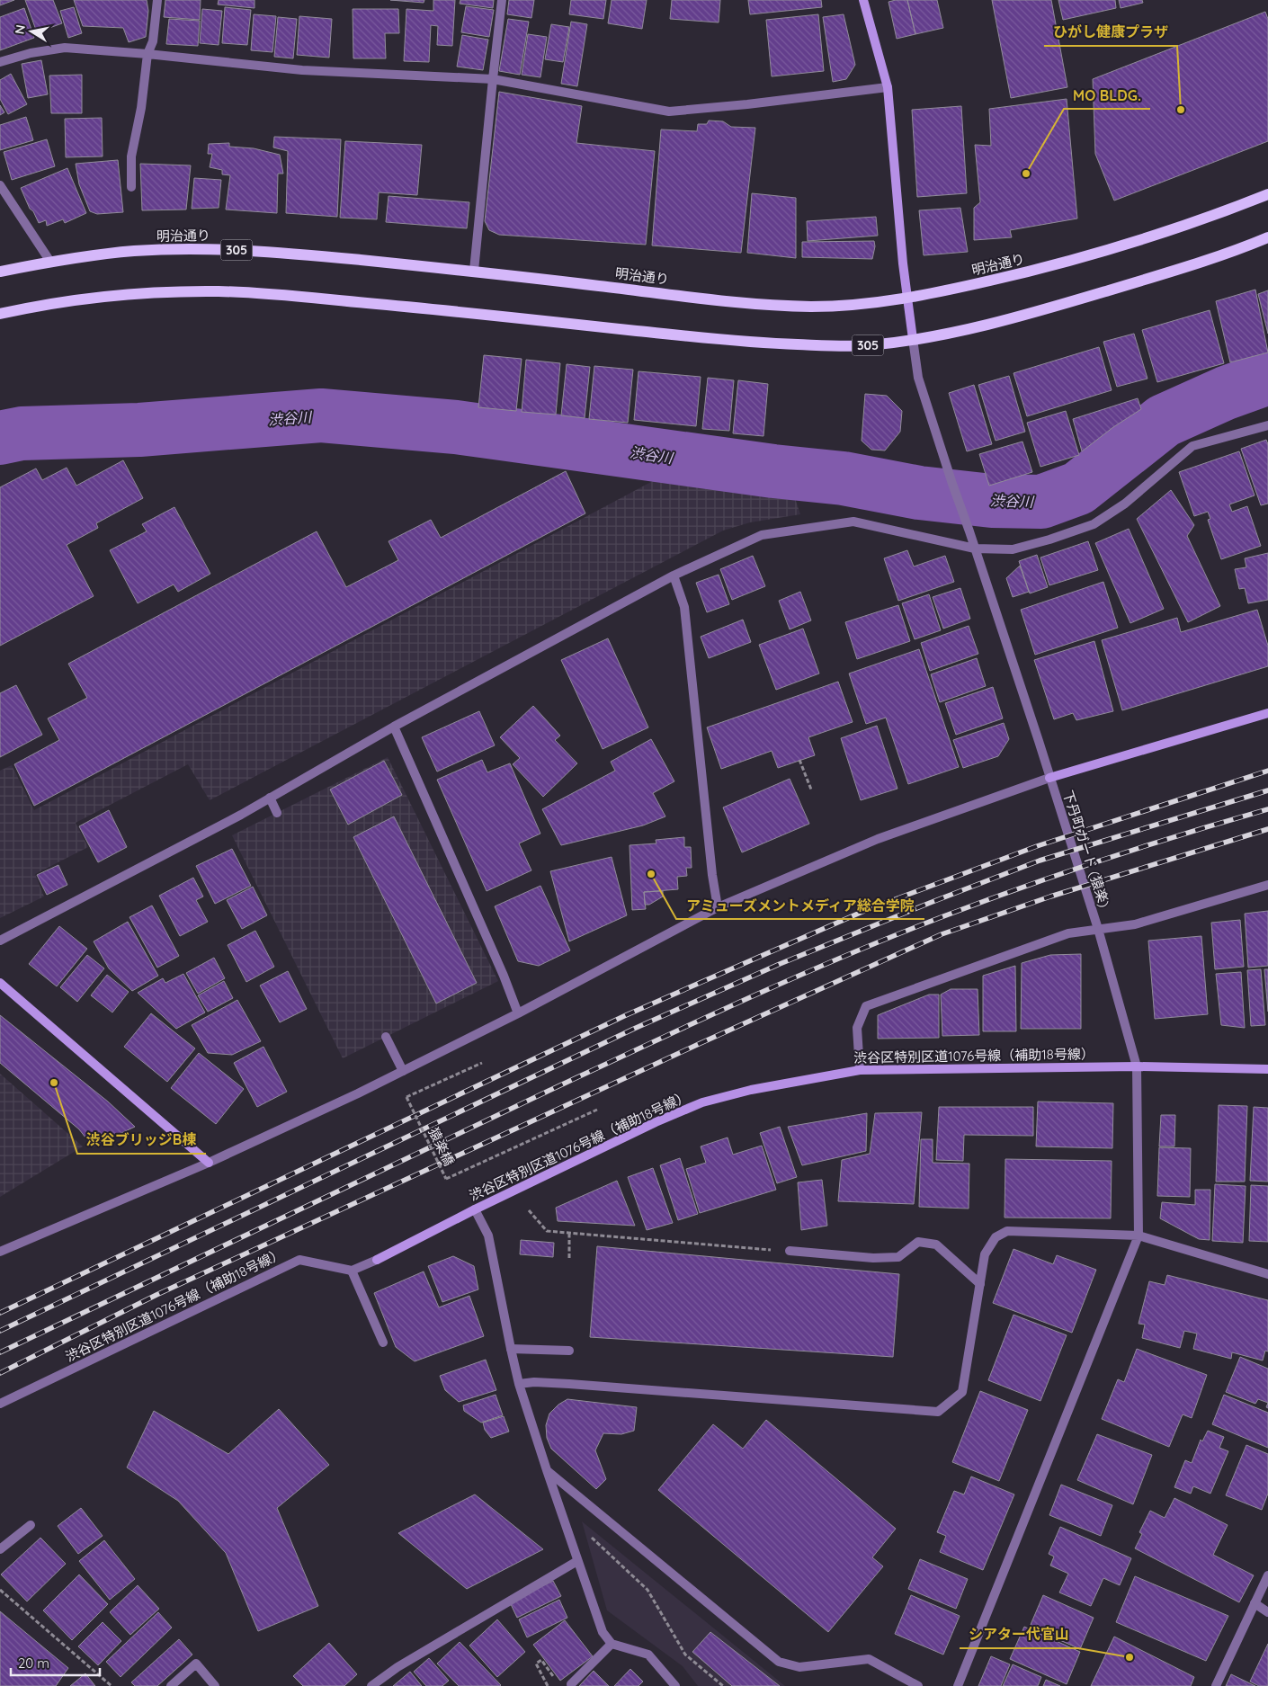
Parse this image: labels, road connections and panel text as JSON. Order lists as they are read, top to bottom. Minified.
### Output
{"streets":{"main road":["明治通り","305"],"street":["下丹町ガード (猿楽)","渋谷区特別区道1076号線（補助18号線）"],"path":["猿楽橋"]},"crossings":[["305","下丹町ガード (猿楽)"],["下丹町ガード (猿楽)","渋谷区特別区道1076号線（補助18号線）"]],"water":["渋谷川"],"places":["ひがし健康プラザ","MO BLDG.","アミューズメントメディア総合学院","渋谷ブリッジB棟","シアター代官山"],"scale_bar":"20 m","north":"left"}
